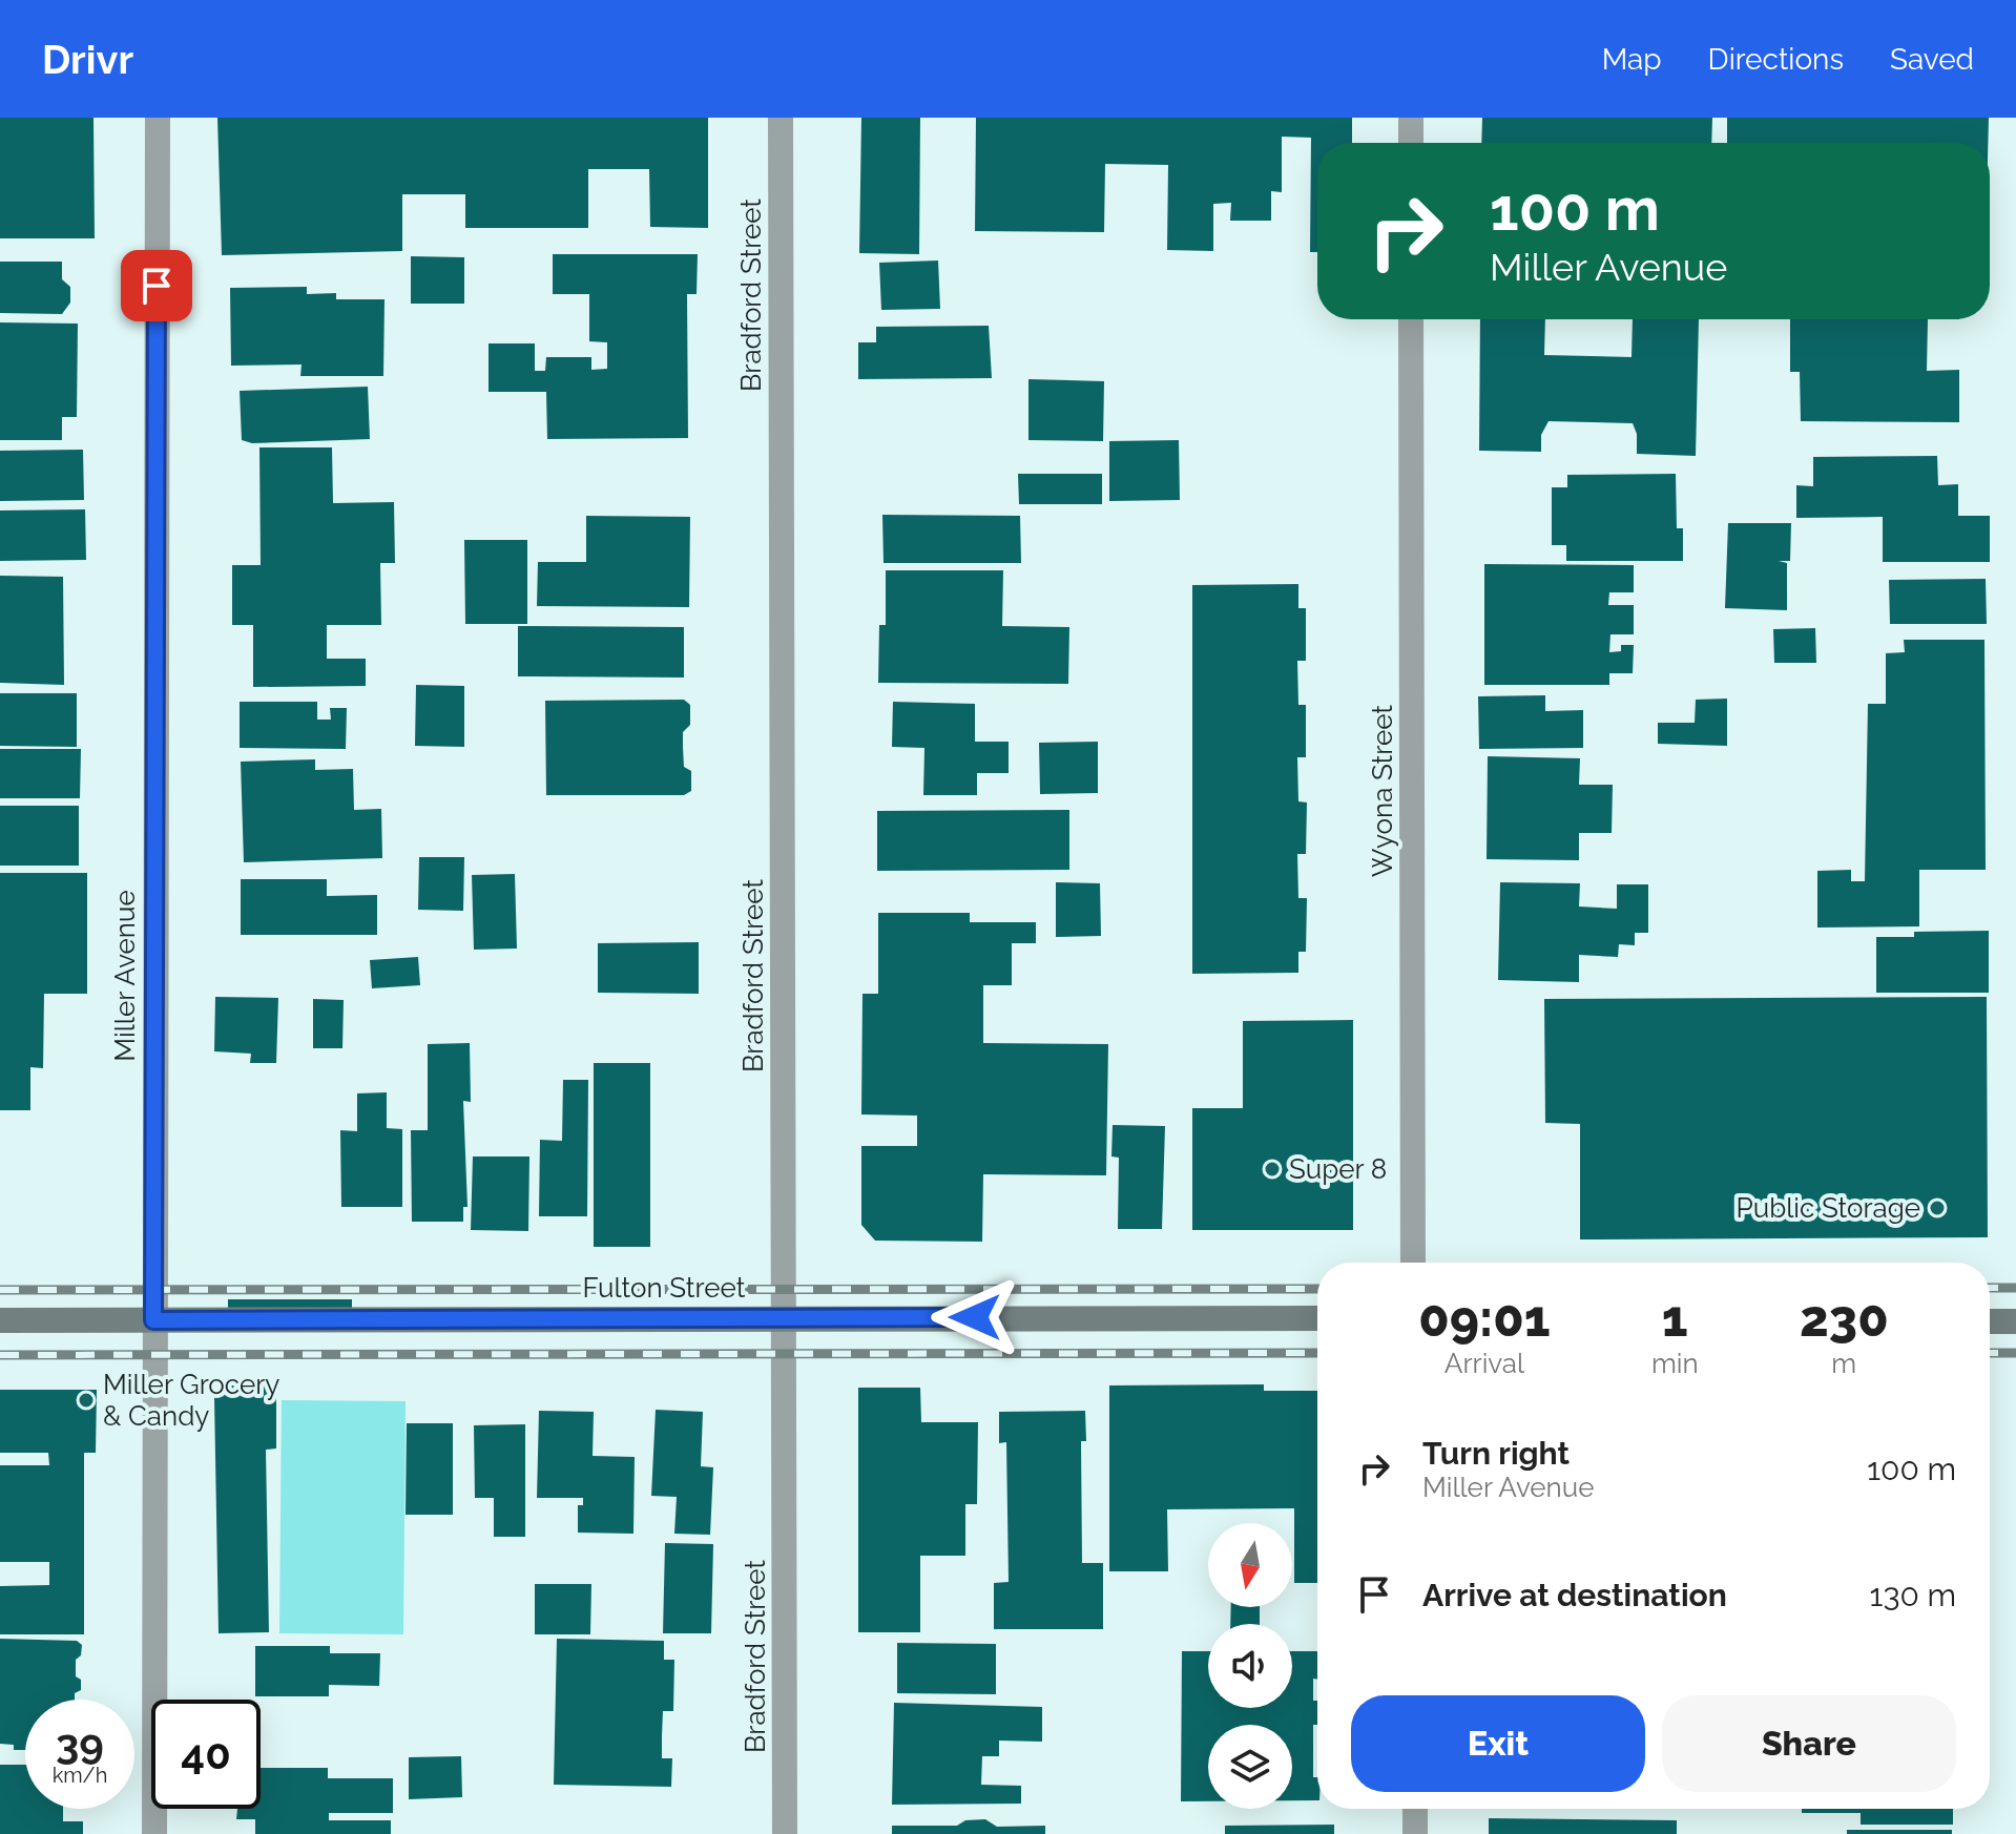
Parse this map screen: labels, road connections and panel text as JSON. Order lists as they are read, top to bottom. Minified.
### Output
{"streets":{"street":["Bradford Street","Wyona Street","Miller Avenue","Fulton Street"]},"crossings":[["Bradford Street","Fulton Street"],["Miller Avenue","Fulton Street"]],"places":["Super 8","Public Storage","Miller Grocery & Candy"],"north":"bottom","page":{"header":"Drivr","nav":["Map","Directions","Saved"],"turn":["100 m","Miller Avenue"],"eta":["09:01","Arrival","1","min","230","m"],"list":[{"name":"Turn right","note":"Miller Avenue","value":"100 m"},{"name":"Arrive at destination","value":"130 m"}],"buttons":["Exit","Share"],"speed":"39 km/h","limit":"40"}}
